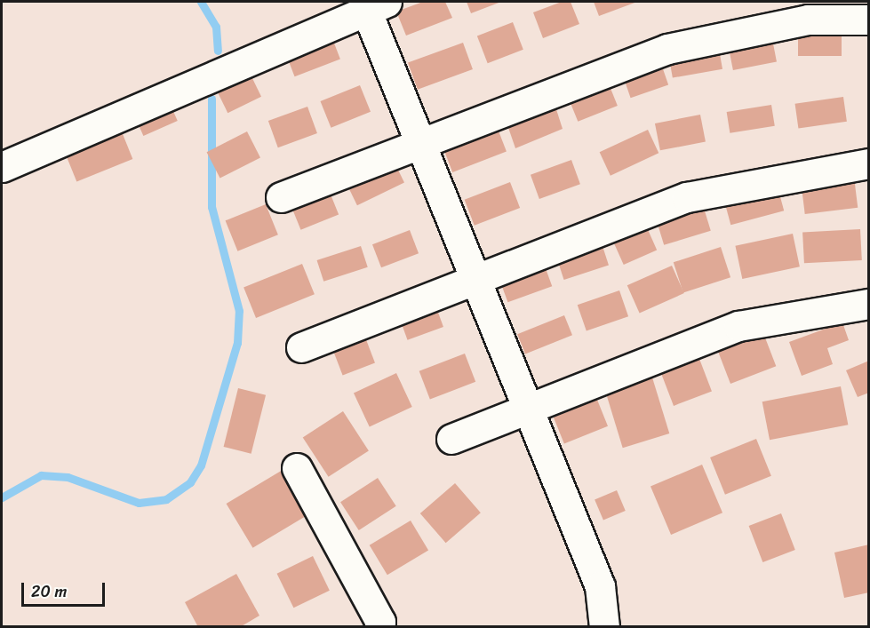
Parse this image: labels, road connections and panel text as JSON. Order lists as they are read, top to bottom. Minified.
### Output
{"scale_bar":"20 m"}
